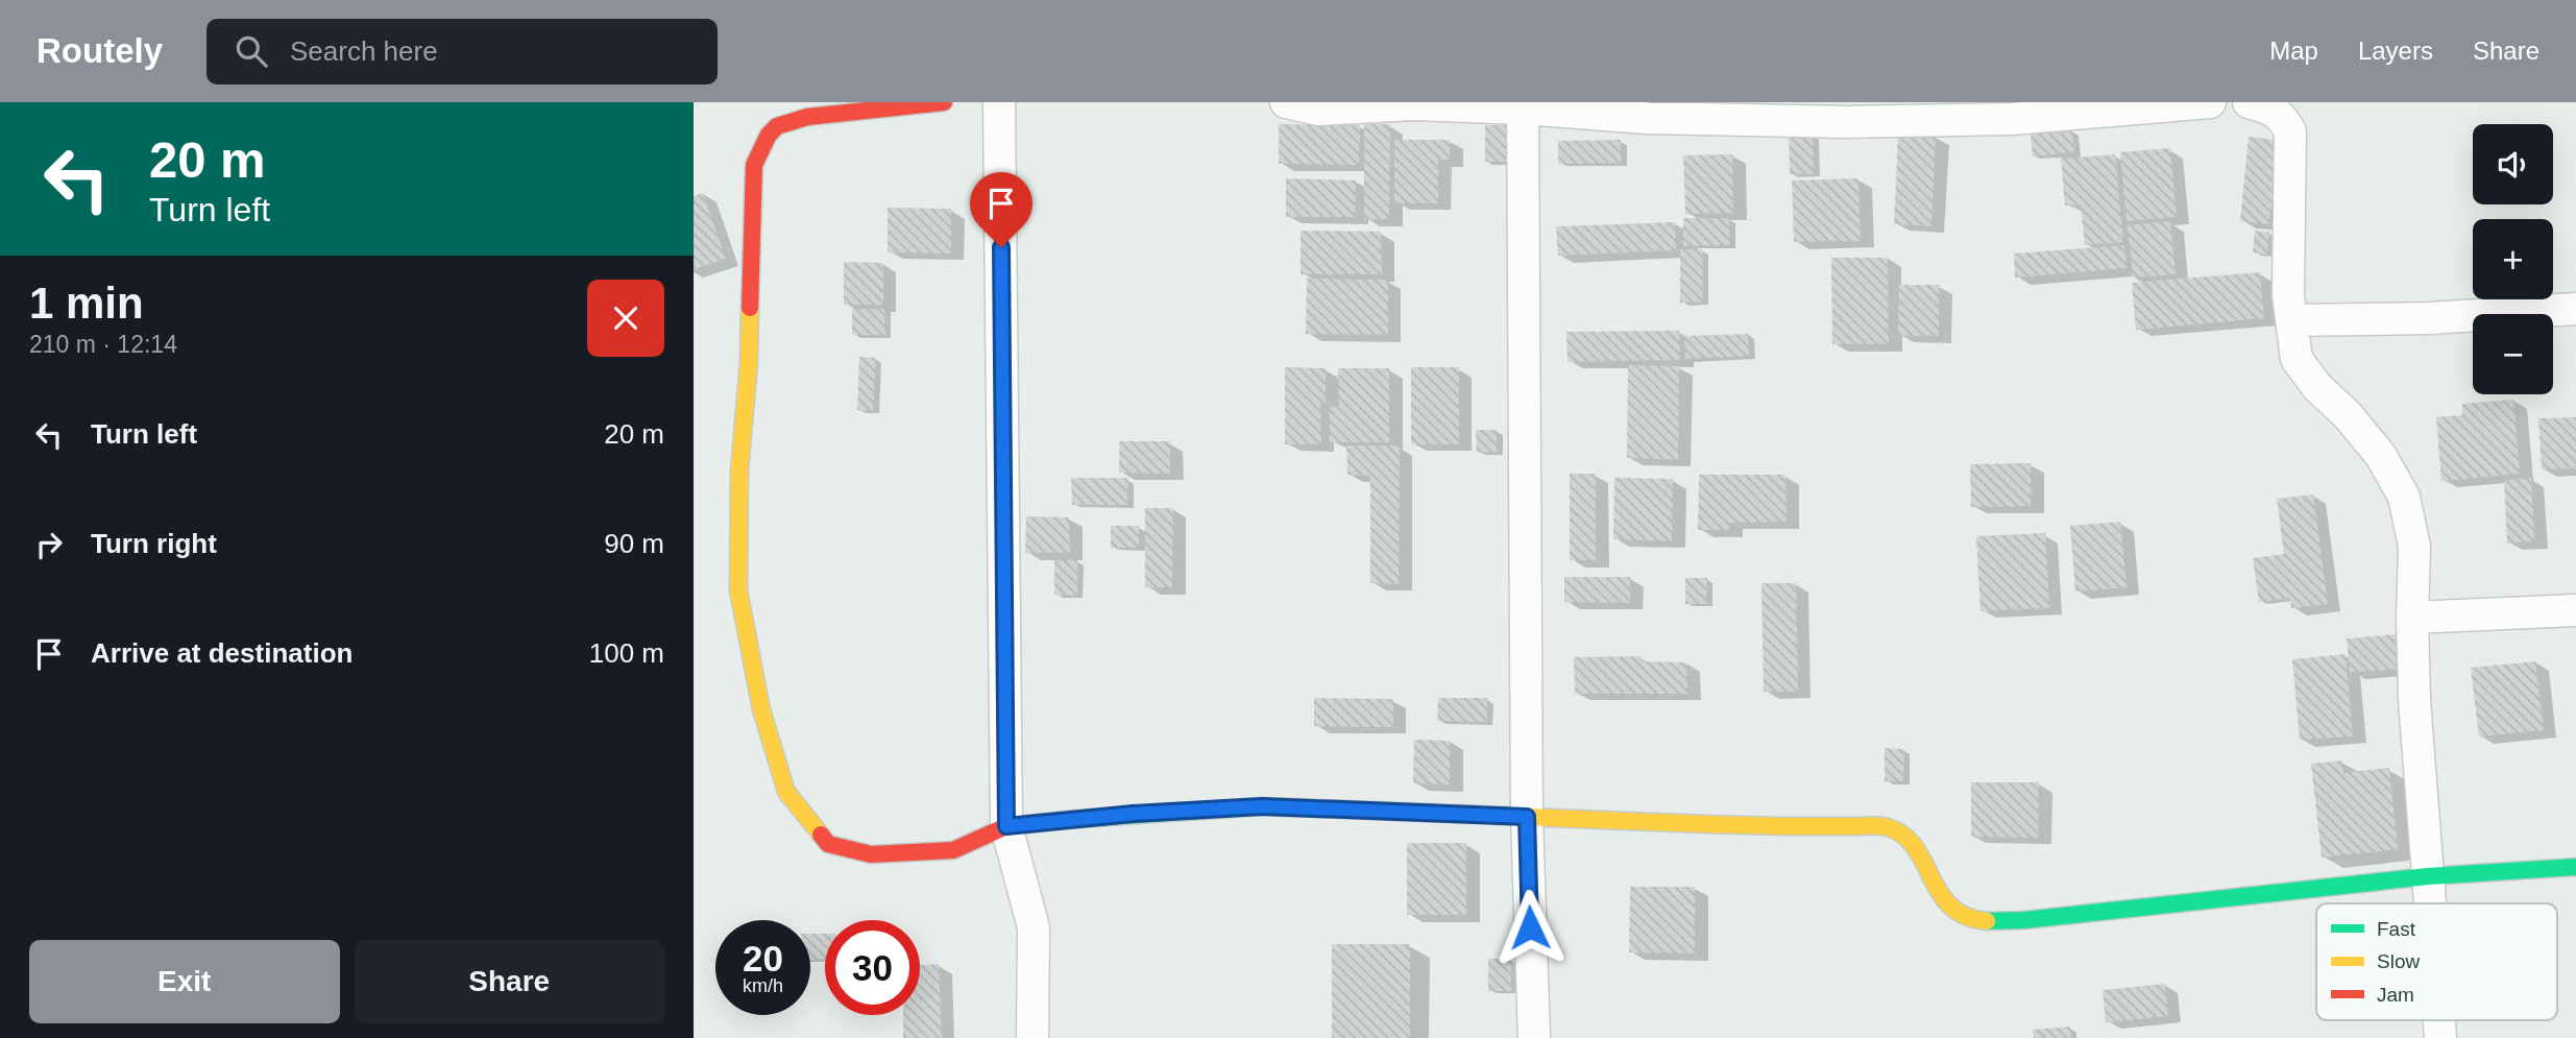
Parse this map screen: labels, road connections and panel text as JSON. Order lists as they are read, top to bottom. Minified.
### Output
{"legend":["Fast","Slow","Jam"],"page":{"header":"Routely","search":"Search here","nav":["Map","Layers","Share"],"turn":["20 m","Turn left"],"map_buttons":["+","−"],"heading":["1 min","210 m · 12:14"],"list":[{"name":"Turn left","value":"20 m"},{"name":"Turn right","value":"90 m"},{"name":"Arrive at destination","value":"100 m"}],"speed":"20 km/h","limit":"30","buttons":["Exit","Share"]}}
